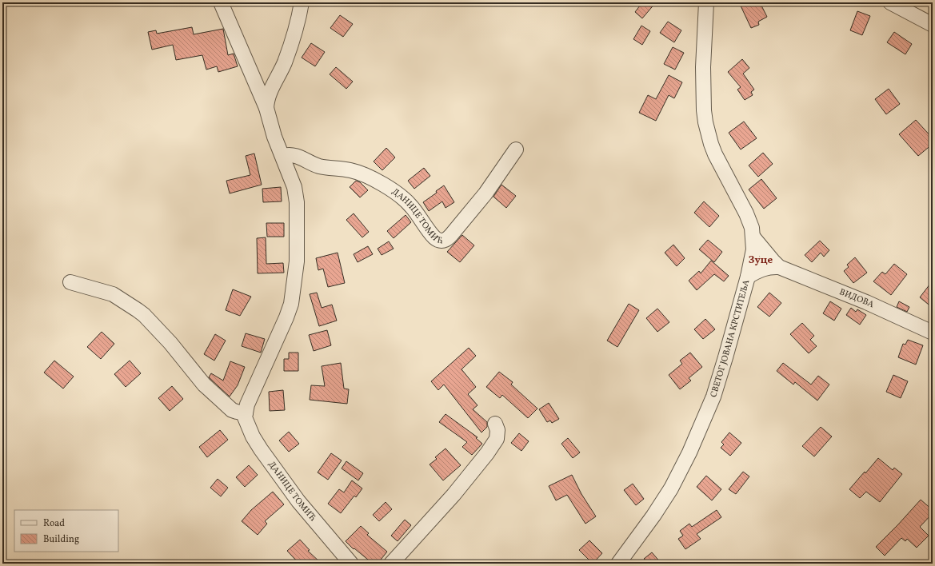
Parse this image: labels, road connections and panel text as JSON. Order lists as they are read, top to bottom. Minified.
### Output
{"streets":{"street":["ДАНИЦЕ ТОМИЋ","ВИДОВА","СВЕТОГ ЈОВАНА КРСТИТЕЉА"]},"crossings":[["ВИДОВА","СВЕТОГ ЈОВАНА КРСТИТЕЉА"]],"districts":["Зуце"],"legend":["Road","Building"]}
